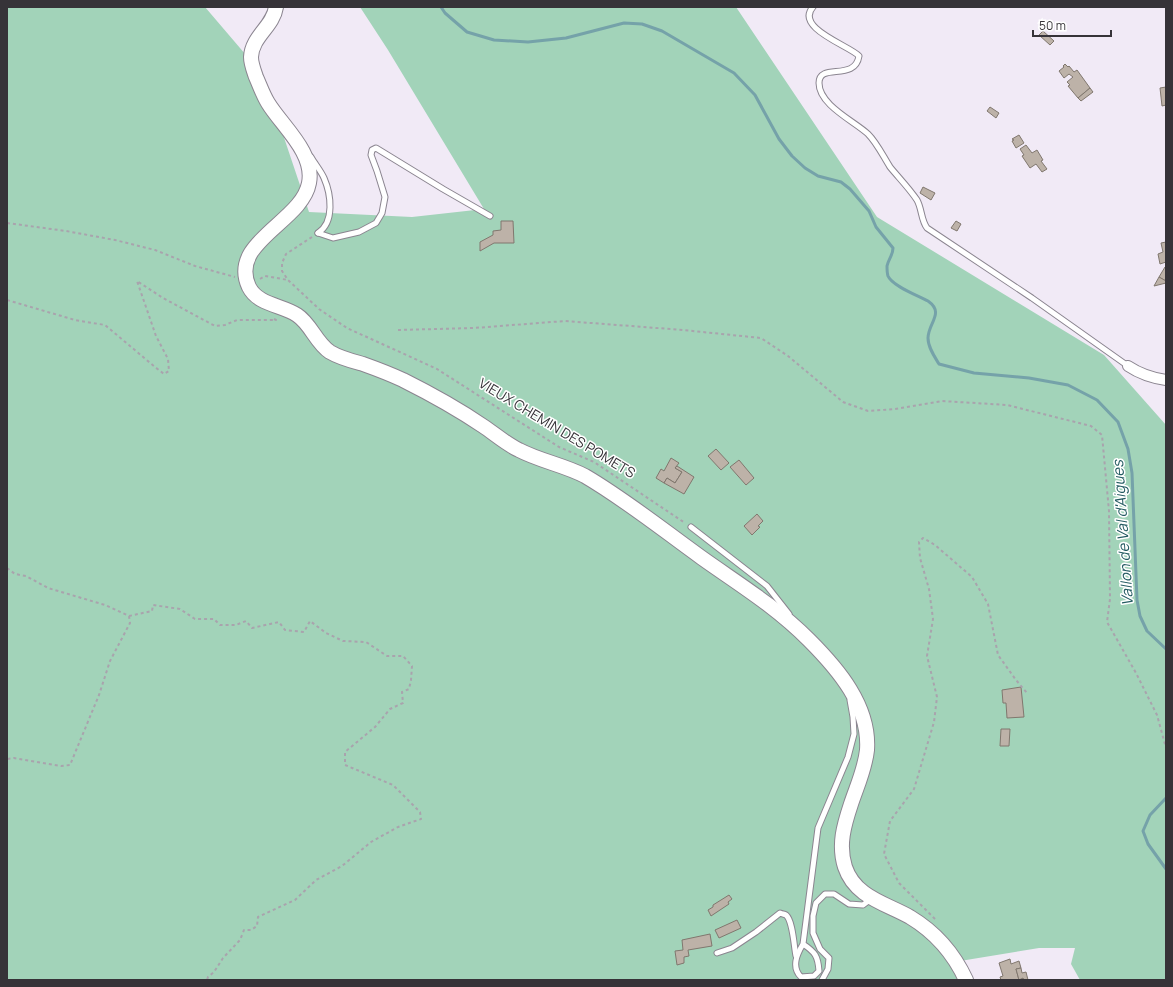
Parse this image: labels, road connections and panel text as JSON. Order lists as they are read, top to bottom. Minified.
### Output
{"streets":{"path":["VIEUX CHEMIN DES POMETS"]},"water":["Vallon de Val d'Aigues"],"scale_bar":"50 m"}
